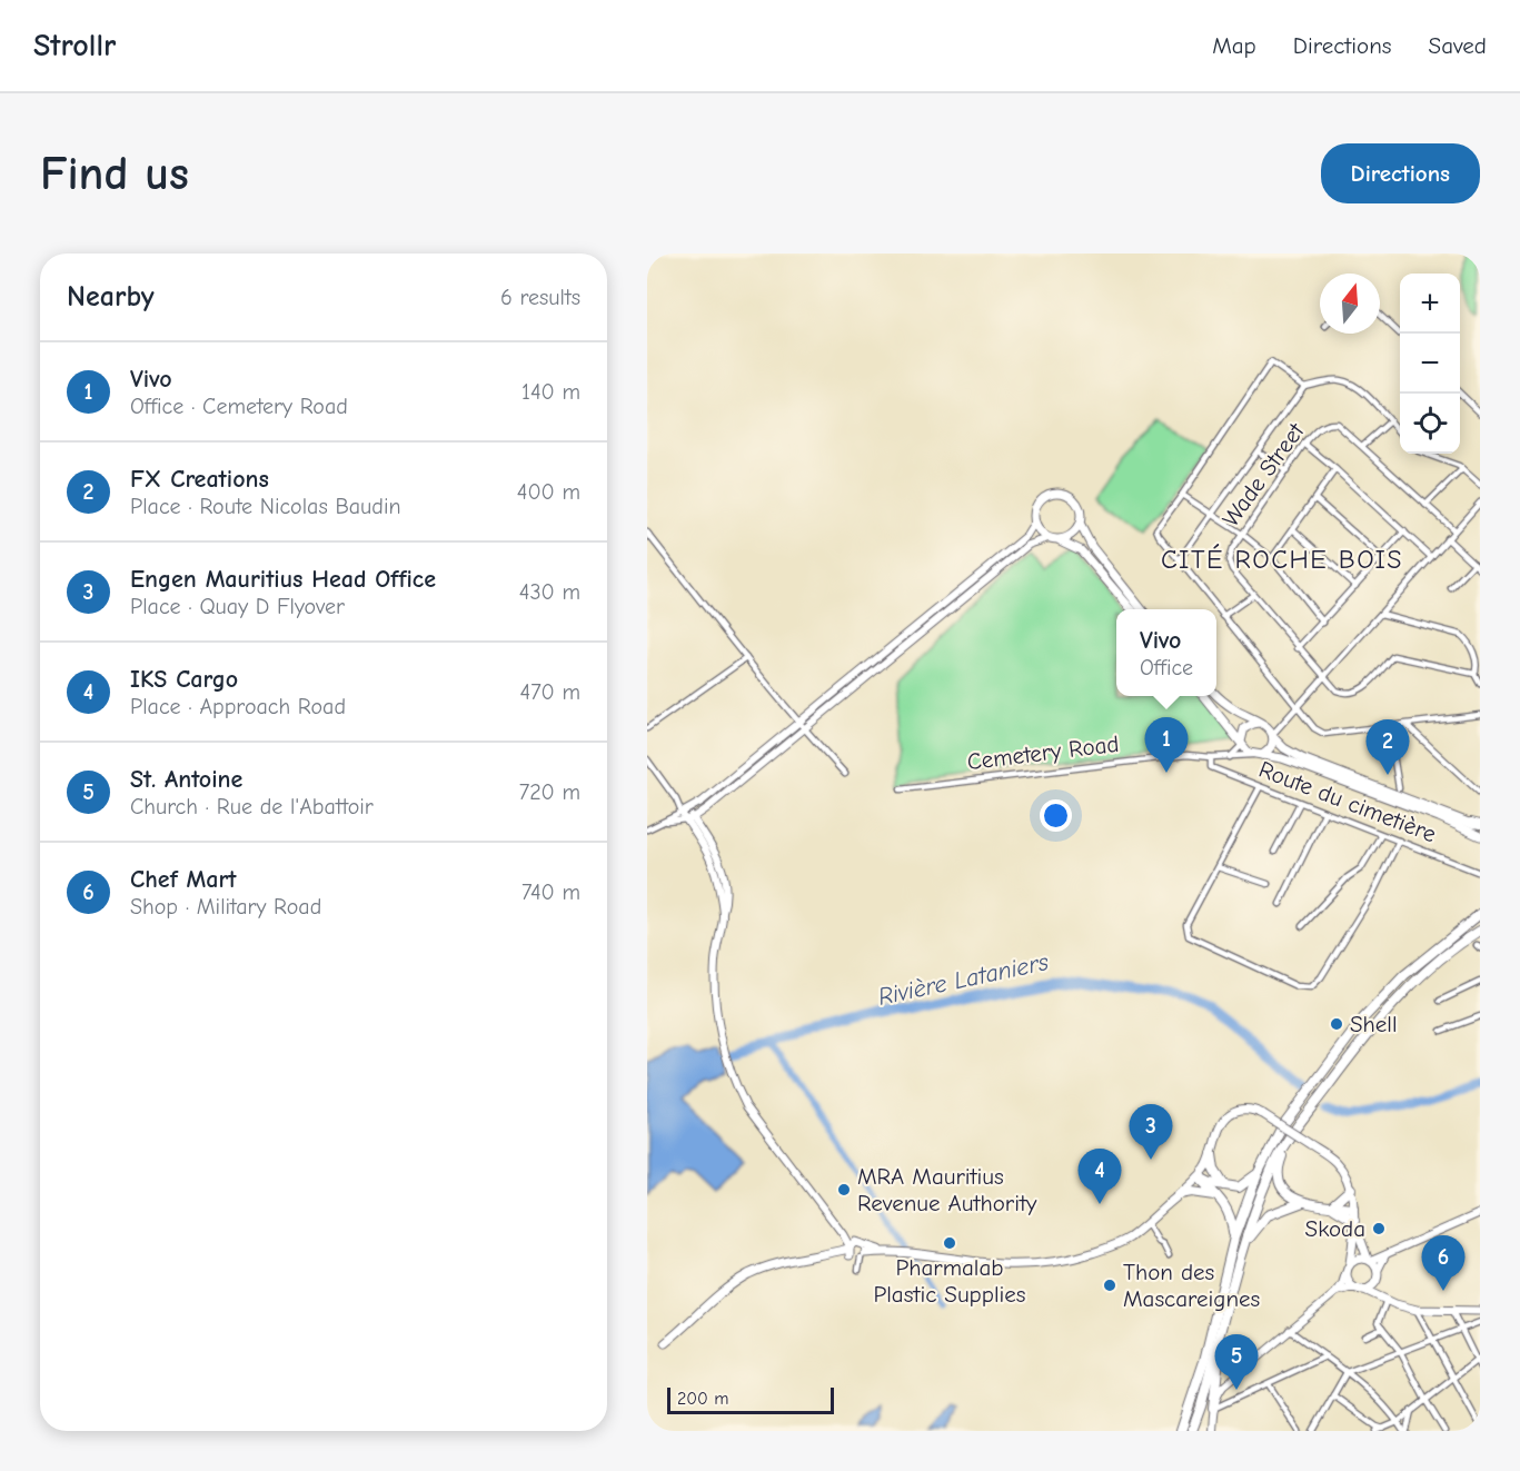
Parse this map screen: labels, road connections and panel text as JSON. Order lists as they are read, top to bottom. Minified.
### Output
{"streets":{"street":["Wade Street","Cemetery Road","Route du cimetière"]},"crossings":[["Cemetery Road","Route du cimetière"]],"districts":["CITÉ ROCHE BOIS"],"water":["Rivière Lataniers"],"places":["Shell","MRA Mauritius Revenue Authority","Skoda","Pharmalab Plastic Supplies","Thon des Mascareignes"],"scale_bar":"200 m","north":"top","page":{"header":"Strollr","nav":["Map","Directions","Saved"],"buttons":"Directions","title":"Find us","heading":["Nearby","6 results"],"map_buttons":["+","−"],"list":[{"mark":"1","name":"Vivo","note":"Office · Cemetery Road","value":"140 m"},{"mark":"2","name":"FX Creations","note":"Place · Route Nicolas Baudin","value":"400 m"},{"mark":"3","name":"Engen Mauritius Head Office","note":"Place · Quay D Flyover","value":"430 m"},{"mark":"4","name":"IKS Cargo","note":"Place · Approach Road","value":"470 m"},{"mark":"5","name":"St. Antoine","note":"Church · Rue de l'Abattoir","value":"720 m"},{"mark":"6","name":"Chef Mart","note":"Shop · Military Road","value":"740 m"}],"popup":["Vivo","Office"],"pins":["1","2","3","4","6","5"],"scale":"200 m"}}
